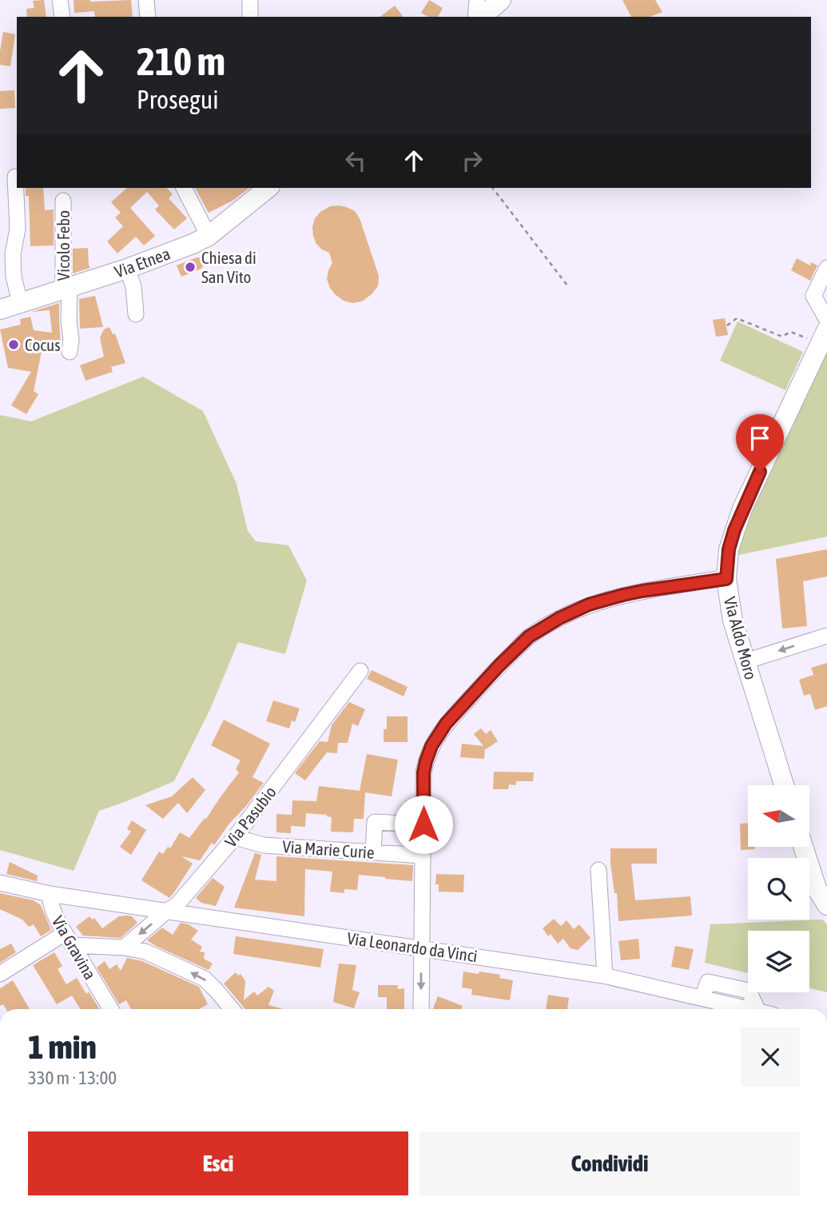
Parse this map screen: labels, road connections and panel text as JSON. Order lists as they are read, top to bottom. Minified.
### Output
{"streets":{"main road":["Via Etnea","Via Aldo Moro"],"street":["Vicolo Febo","Via Pasubio","Via Marie Curie","Via Leonardo da Vinci","Via Gravina"]},"crossings":[["Vicolo Febo","Via Etnea"],["Via Pasubio","Via Marie Curie"],["Via Pasubio","Via Leonardo da Vinci"],["Via Leonardo da Vinci","Via Gravina"]],"places":["Chiesa di San Vito","Cocus"],"north":"left","page":{"turn":["210 m","Prosegui"],"heading":["1 min","330 m · 13:00"],"buttons":["Esci","Condividi"]}}
